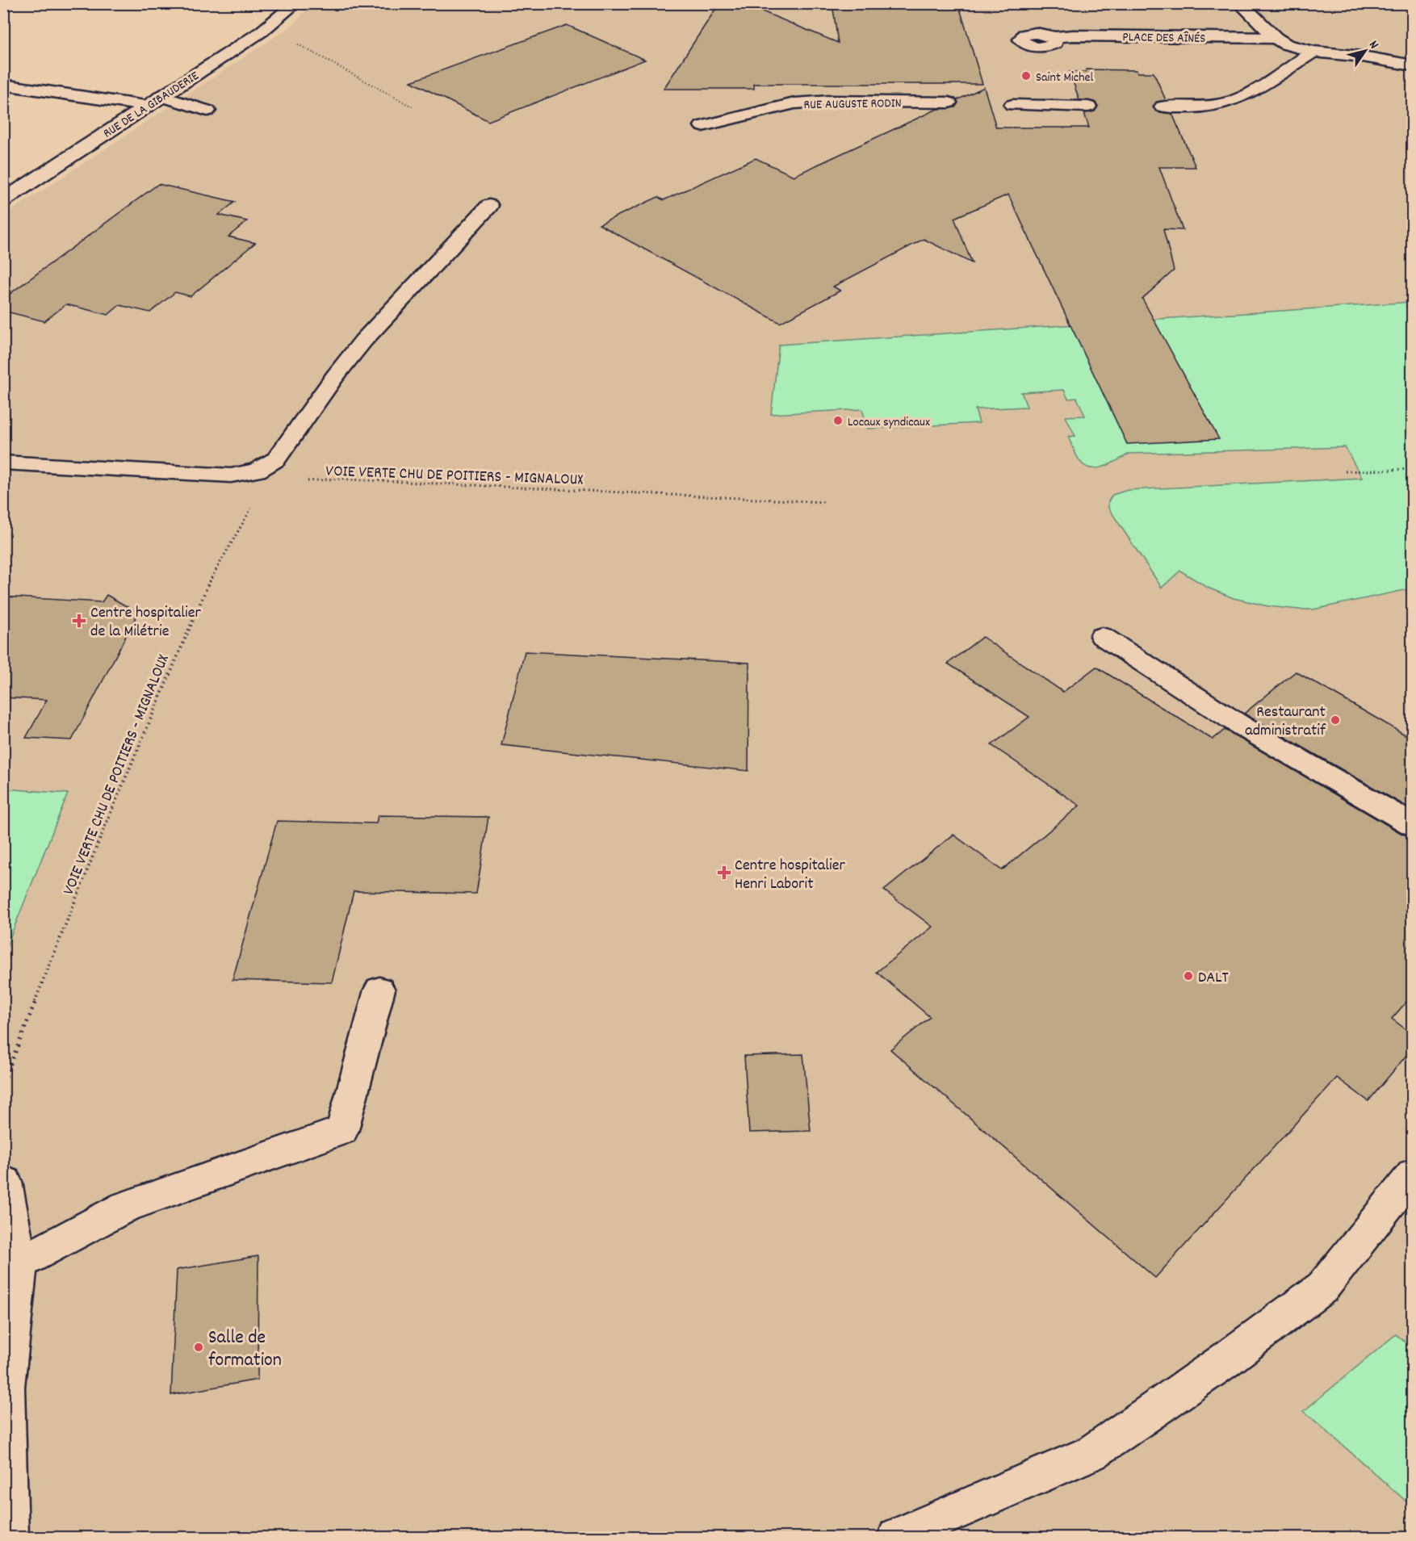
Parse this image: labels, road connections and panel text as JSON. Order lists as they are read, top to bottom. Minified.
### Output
{"streets":{"street":["PLACE DES AÎNÉS","RUE AUGUSTE RODIN","RUE DE LA GIBAUDERIE"],"path":["VOIE VERTE CHU DE POITIERS - MIGNALOUX"]},"places":{"other":["Saint Michel","Locaux syndicaux","Restaurant administratif","DALT","Salle de formation"],"health":["Centre hospitalier de la Milétrie","Centre hospitalier Henri Laborit"]},"north":"top right"}
